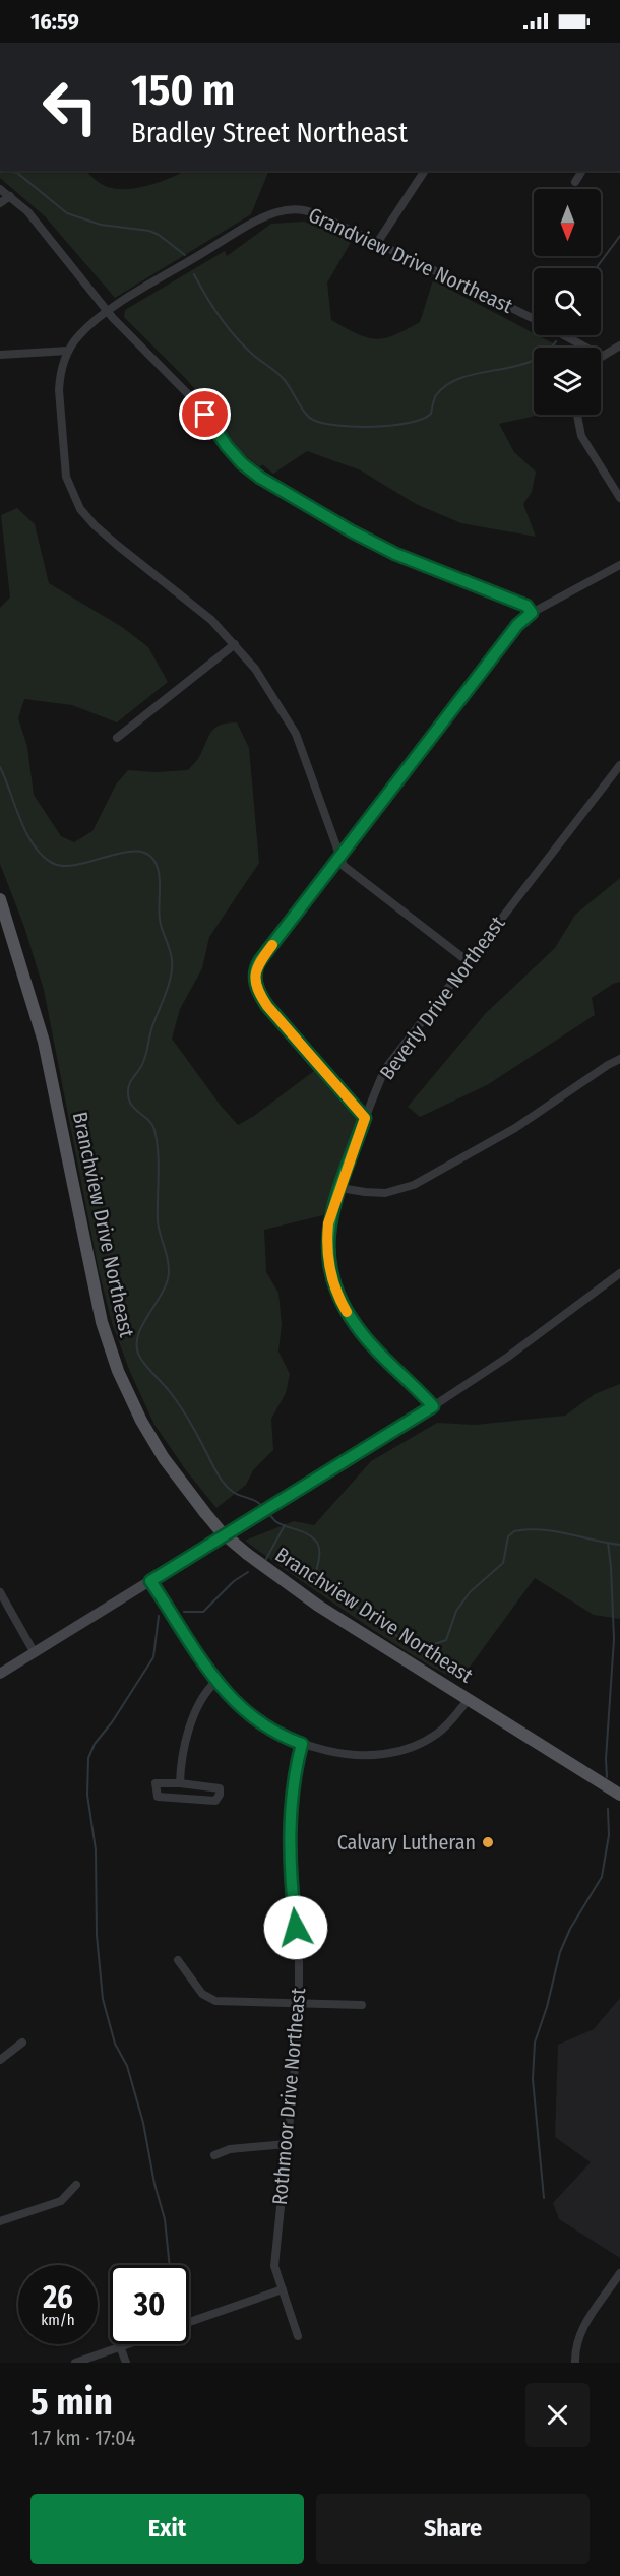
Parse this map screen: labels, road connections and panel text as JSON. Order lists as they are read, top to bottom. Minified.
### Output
{"streets":{"main road":["Branchview Drive Northeast"],"street":["Grandview Drive Northeast","Beverly Drive Northeast","Rothmoor Drive Northeast"]},"crossings":[["Grandview Drive Northeast","Beverly Drive Northeast"]],"places":["Calvary Lutheran"],"north":"bottom","page":{"status":"16:59","turn":["150 m","Bradley Street Northeast"],"speed":"26 km/h","limit":"30","heading":["5 min","1.7 km · 17:04"],"buttons":["Exit","Share"]}}
